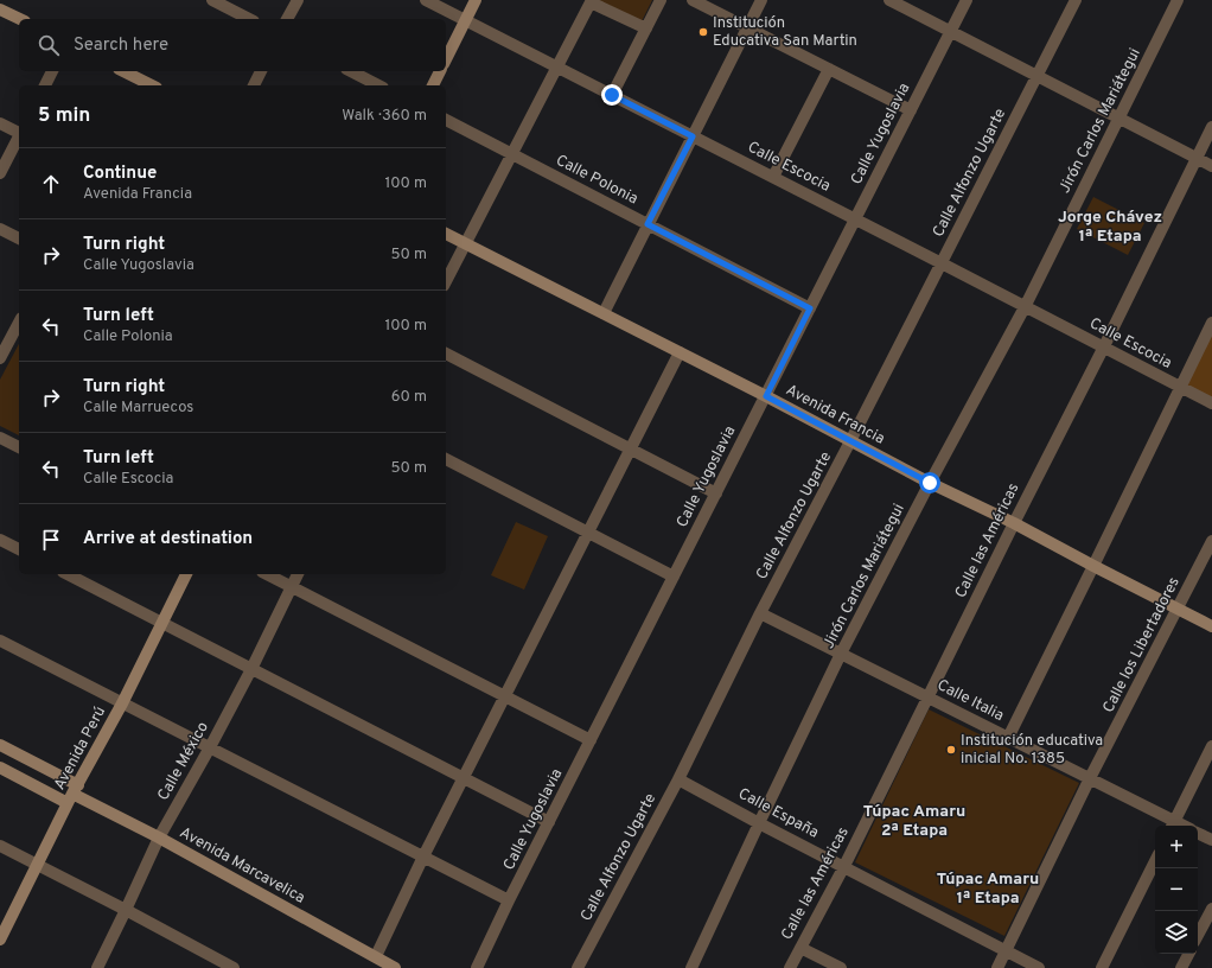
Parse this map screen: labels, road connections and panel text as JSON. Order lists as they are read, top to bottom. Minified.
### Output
{"streets":{"street":["Jirón Carlos Mariátegui","Calle Yugoslavia","Calle Escocia","Calle Alfonzo Ugarte","Calle Polonia","Avenida Francia","Calle las Américas","Calle los Libertadores","Calle Italia","Avenida Perú","Calle México","Calle España","Avenida Marcavelica"]},"crossings":[["Jirón Carlos Mariátegui","Calle Escocia"],["Jirón Carlos Mariátegui","Avenida Francia"],["Jirón Carlos Mariátegui","Calle Italia"],["Jirón Carlos Mariátegui","Calle España"],["Calle Yugoslavia","Calle Escocia"],["Calle Yugoslavia","Calle Polonia"],["Calle Yugoslavia","Avenida Francia"],["Calle Escocia","Calle Alfonzo Ugarte"],["Calle Escocia","Calle las Américas"],["Calle Alfonzo Ugarte","Avenida Francia"],["Calle Alfonzo Ugarte","Calle Italia"],["Calle Alfonzo Ugarte","Calle España"],["Avenida Francia","Calle las Américas"],["Avenida Francia","Calle los Libertadores"],["Calle las Américas","Calle Italia"],["Calle las Américas","Calle España"],["Calle los Libertadores","Calle Italia"],["Calle los Libertadores","Calle España"],["Avenida Perú","Avenida Marcavelica"],["Calle México","Avenida Marcavelica"]],"districts":["Jorge Chávez 1ª Etapa","Túpac Amaru 2ª Etapa","Túpac Amaru 1ª Etapa"],"places":["Institución Educativa San Martin","Institución educativa inicial No. 1385"],"page":{"search":"Search here","heading":["5 min","Walk · 360 m"],"list":[["Continue","Avenida Francia","100 m"],["Turn right","Calle Yugoslavia","50 m"],["Turn left","Calle Polonia","100 m"],["Turn right","Calle Marruecos","60 m"],["Turn left","Calle Escocia","50 m"],"Arrive at destination"],"map_buttons":["+","−"]}}
